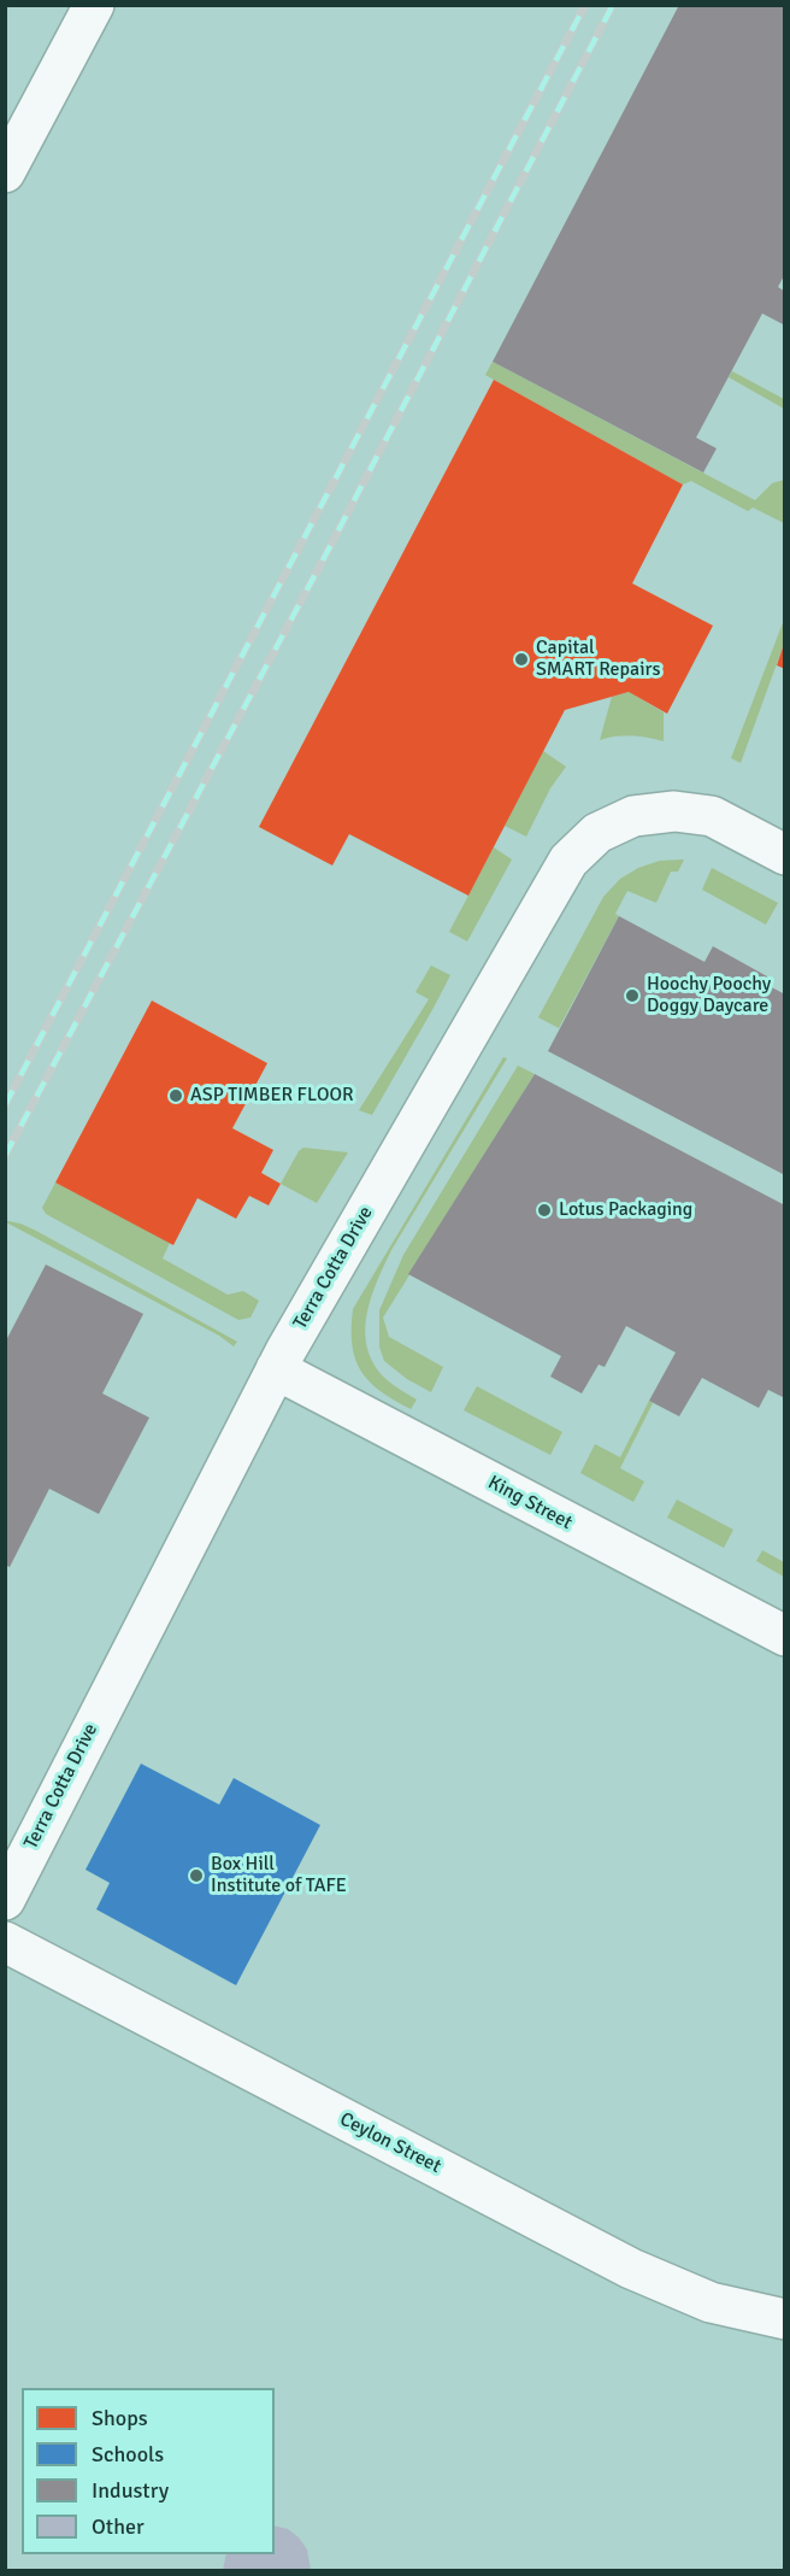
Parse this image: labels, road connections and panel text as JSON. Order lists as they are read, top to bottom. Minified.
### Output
{"streets":{"street":["Terra Cotta Drive","King Street","Ceylon Street"]},"crossings":[["Terra Cotta Drive","King Street"]],"places":["Capital SMART Repairs","Hoochy Poochy Doggy Daycare","ASP TIMBER FLOOR","Lotus Packaging","Box Hill Institute of TAFE"],"legend":["Shops","Schools","Industry","Other"]}
